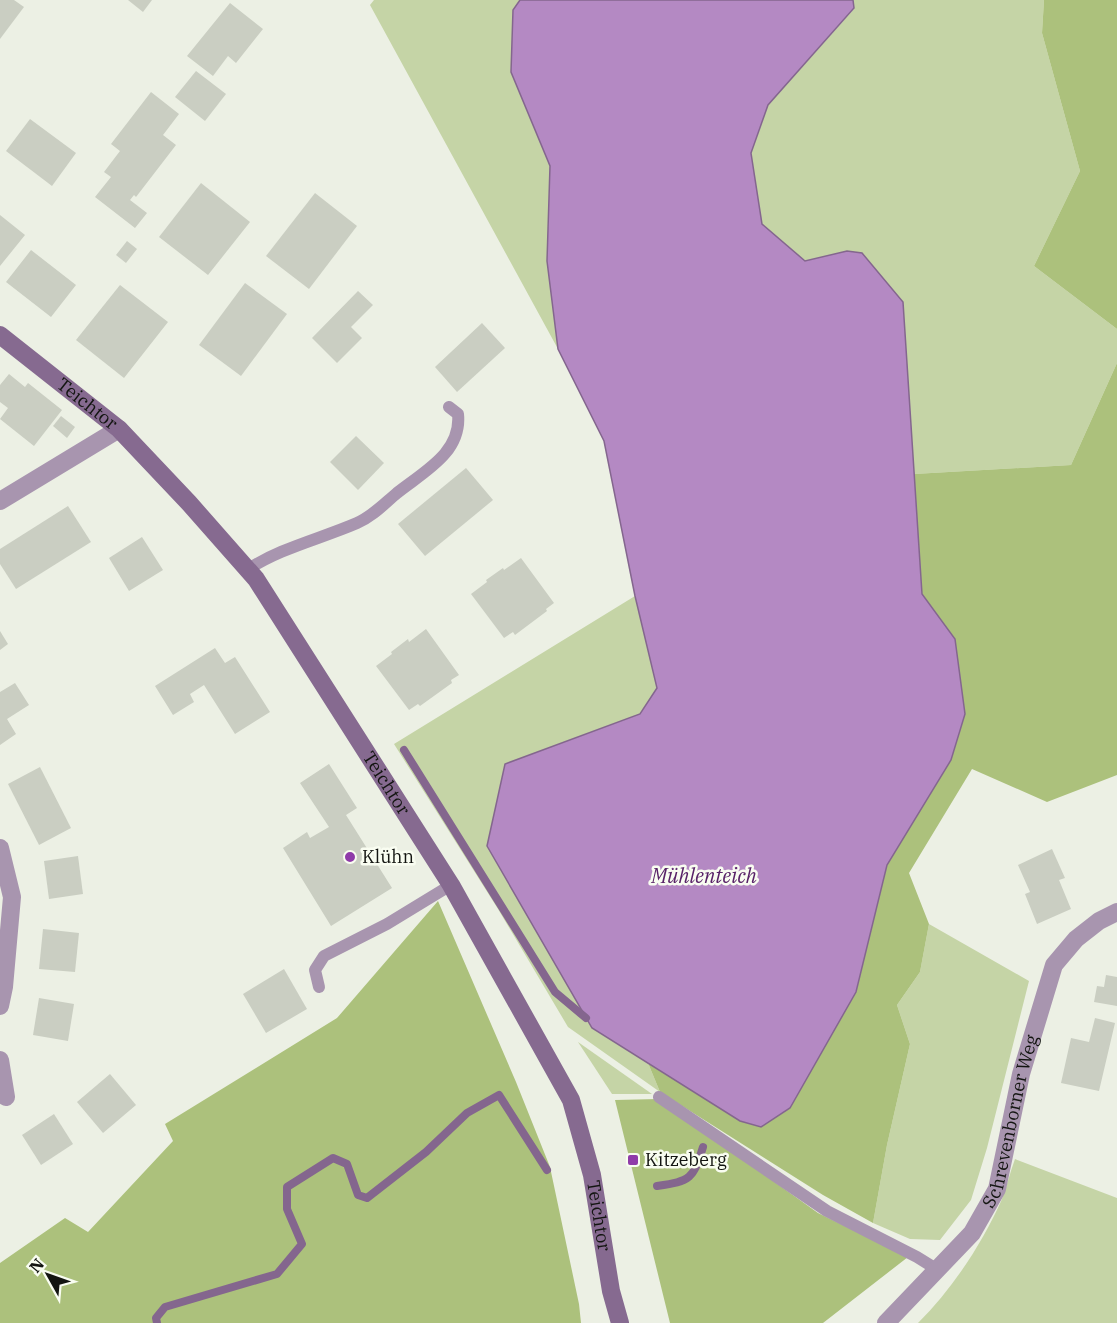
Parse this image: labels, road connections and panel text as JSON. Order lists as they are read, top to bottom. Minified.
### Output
{"streets":{"street":["Teichtor","Schrevenborner Weg"]},"water":["Mühlenteich"],"places":{"other":["Klühn"],"transit":["Kitzeberg"]},"north":"top left"}
